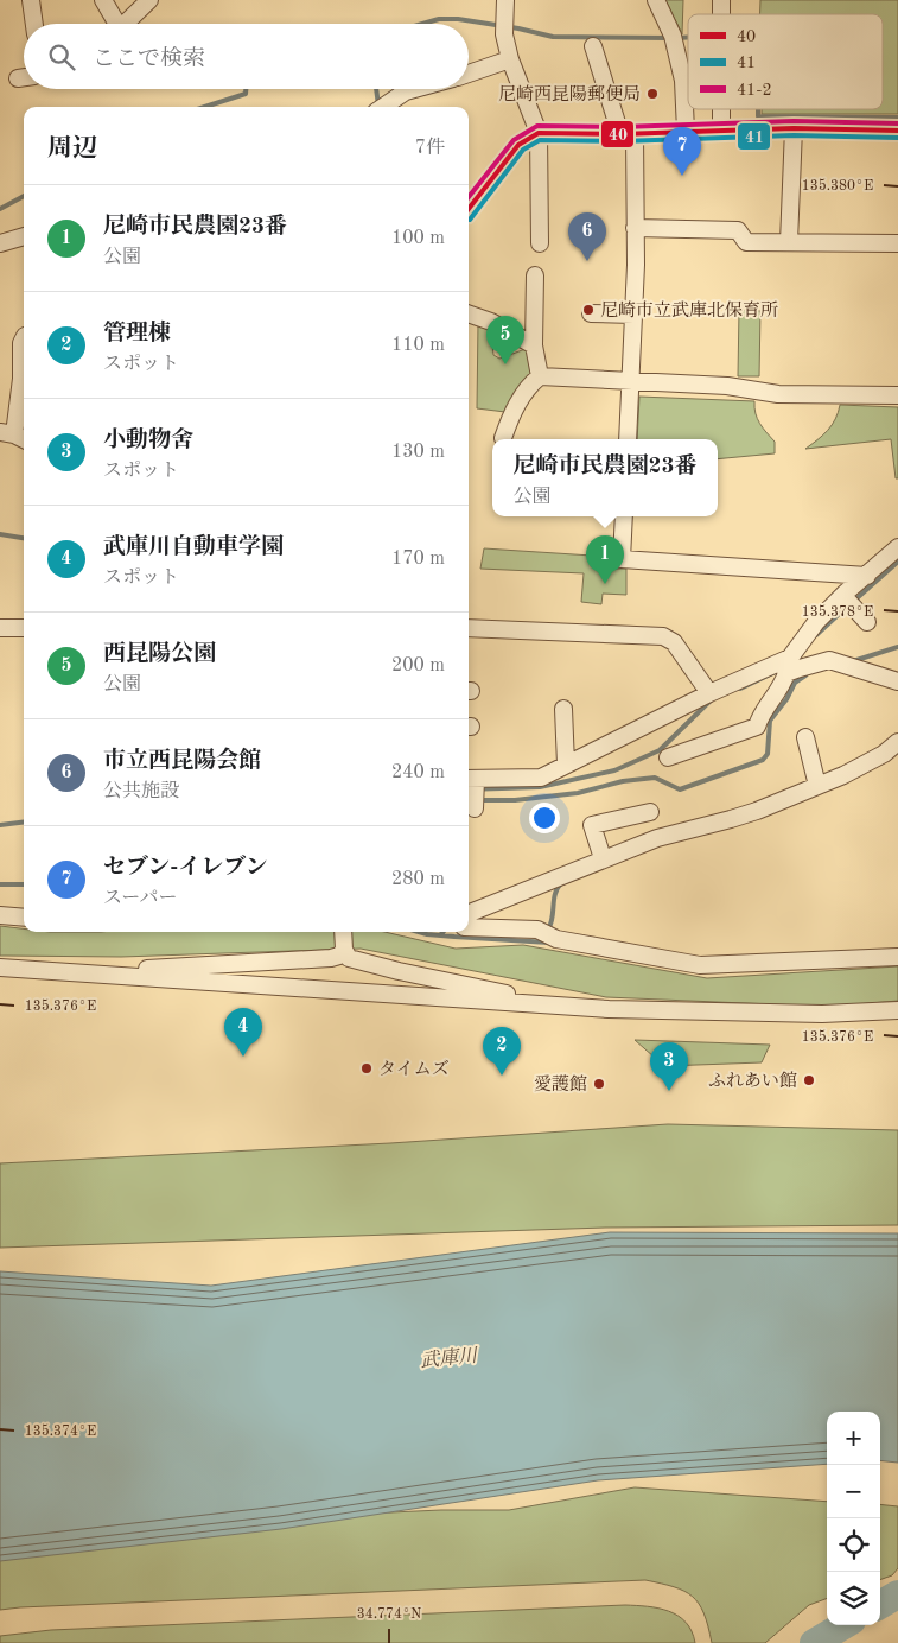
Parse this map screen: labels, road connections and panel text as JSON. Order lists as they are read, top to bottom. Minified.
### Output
{"water":["武庫川"],"places":["尼崎西昆陽郵便局","尼崎市立武庫北保育所","タイムズ","ふれあい館","愛護館"],"lines":["transit line 41-2","transit line 40","transit line 41"],"legend":["40","41","41-2"],"page":{"search":"ここで検索","heading":["周辺","7件"],"pins":["7","6","5","1","4","2","3"],"list":[{"mark":"1","name":"尼崎市民農園23番","note":"公園","value":"100 m"},{"mark":"2","name":"管理棟","note":"スポット","value":"110 m"},{"mark":"3","name":"小動物舍","note":"スポット","value":"130 m"},{"mark":"4","name":"武庫川自動車学園","note":"スポット","value":"170 m"},{"mark":"5","name":"西昆陽公園","note":"公園","value":"200 m"},{"mark":"6","name":"市立西昆陽会館","note":"公共施設","value":"240 m"},{"mark":"7","name":"セブン-イレブン","note":"スーパー","value":"280 m"}],"popup":["尼崎市民農園23番","公園"],"map_buttons":["+","−"]},"coordinates":["135.380°E","135.378°E","135.376°E","135.374°E","34.774°N"]}
